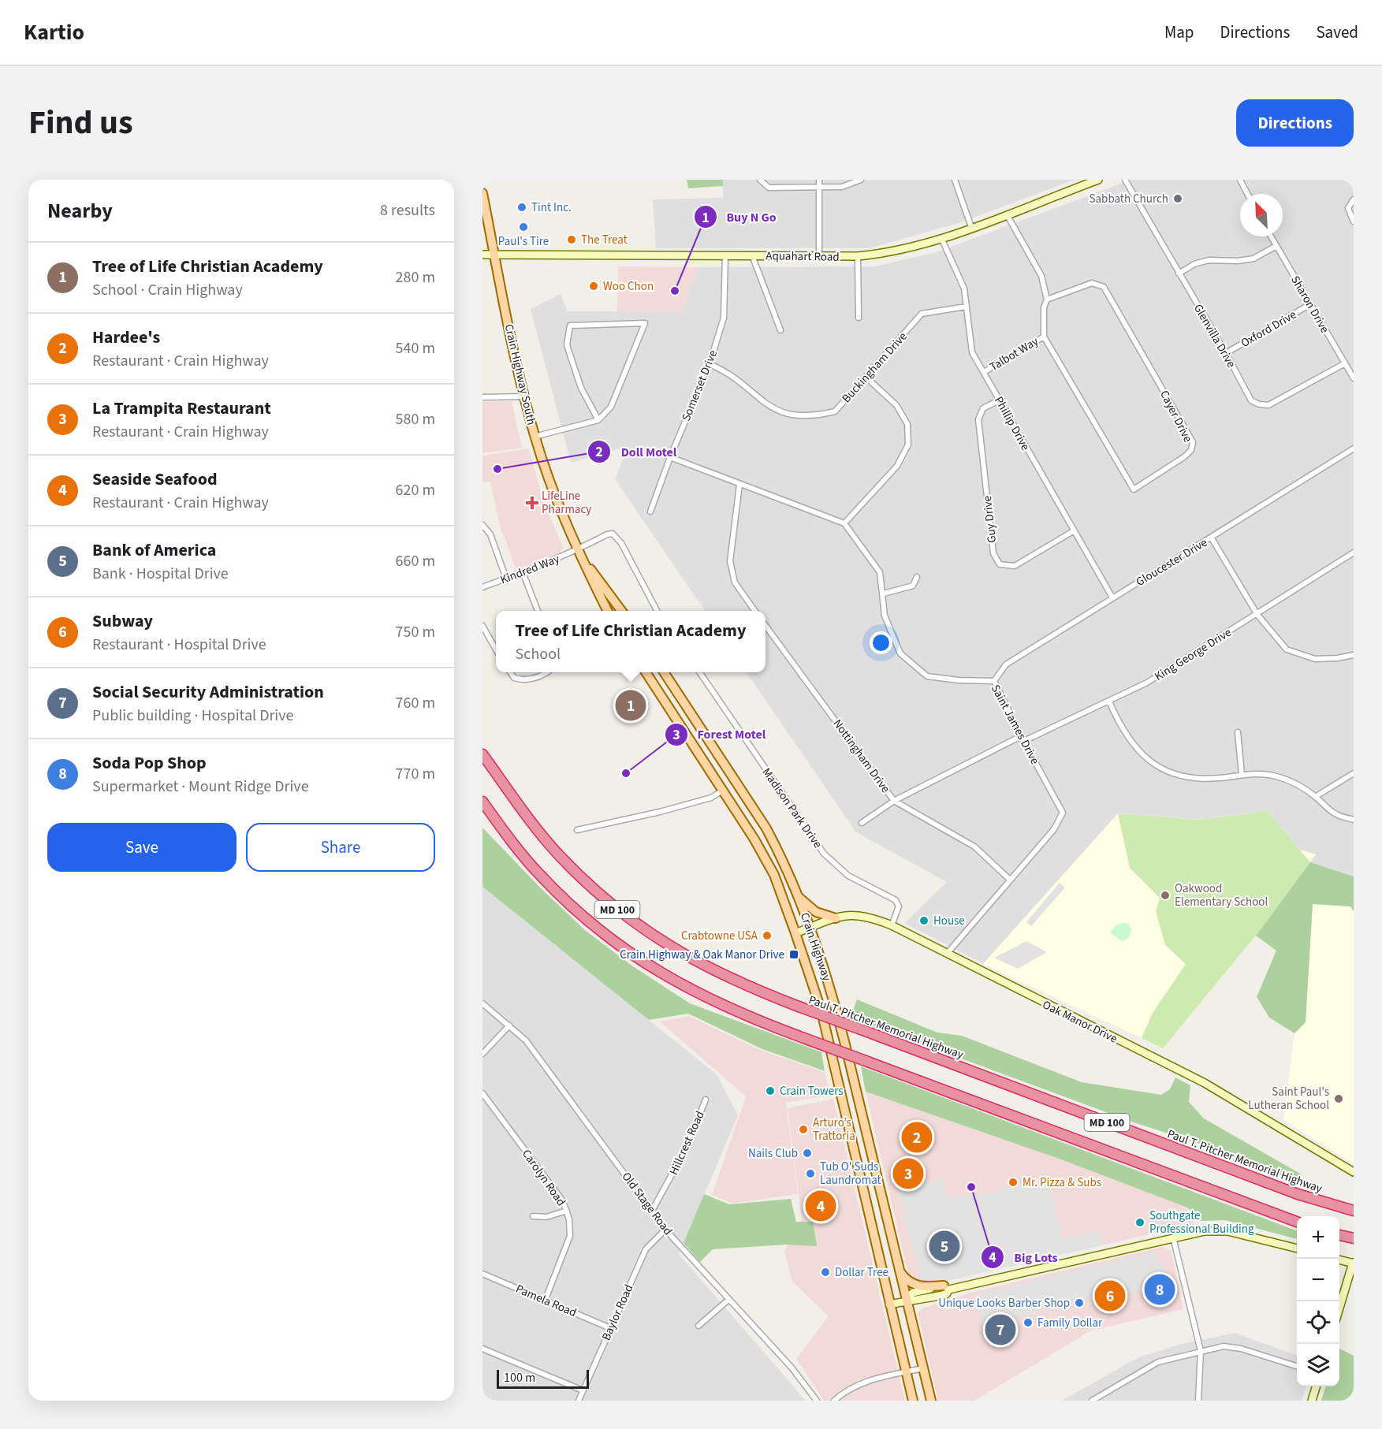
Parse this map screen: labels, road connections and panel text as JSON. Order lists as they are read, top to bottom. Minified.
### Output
{"streets":{"highway":["MD 100","Paul T. Pitcher Memorial Highway"],"main road":["Crain Highway South","Crain Highway"],"street":["Aquahart Road","Sharon Drive","Oxford Drive","Glenvilla Drive","Talbot Way","Buckingham Drive","Somerset Drive","Cayer Drive","Phillip Drive","Guy Drive","Gloucester Drive","Kindred Way","King George Drive","Saint James Drive","Nottingham Drive","Madison Park Drive","Oak Manor Drive","Hillcrest Road","Carolyn Road","Old Stage Road","Pamela Road","Baylor Road"]},"crossings":[["Aquahart Road","Crain Highway South"],["Aquahart Road","Somerset Drive"],["Aquahart Road","Phillip Drive"],["Sharon Drive","Oxford Drive"],["Sharon Drive","Glenvilla Drive"],["Oxford Drive","Glenvilla Drive"],["Talbot Way","Cayer Drive"],["Talbot Way","Phillip Drive"],["Buckingham Drive","Somerset Drive"],["Buckingham Drive","Phillip Drive"],["Crain Highway South","Kindred Way"],["Phillip Drive","Guy Drive"],["Phillip Drive","Gloucester Drive"],["Gloucester Drive","Saint James Drive"],["King George Drive","Saint James Drive"],["King George Drive","Nottingham Drive"],["Saint James Drive","Nottingham Drive"],["Saint James Drive","Oak Manor Drive"],["Madison Park Drive","Oak Manor Drive"],["Crain Highway","Oak Manor Drive"],["Hillcrest Road","Old Stage Road"],["Carolyn Road","Pamela Road"],["Old Stage Road","Baylor Road"],["Pamela Road","Baylor Road"]],"places":{"other":["Sabbath Church","Tint Inc.","Paul's Tire","The Treat","Woo Chon","Buy N Go","Doll Motel","Forest Motel","Oakwood Elementary School","House","Crabtowne USA","Crain Towers","Saint Paul's Lutheran School","Arturo’s Trattoria","Nails Club","Tub O' Suds Laundromat","Mr. Pizza & Subs","Big Lots","Southgate Professional Building","Dollar Tree","Unique Looks Barber Shop","Family Dollar"],"health":["LifeLine Pharmacy"],"transit":["Crain Highway & Oak Manor Drive"]},"scale_bar":"100 m","north":"top left","page":{"header":"Kartio","nav":["Map","Directions","Saved"],"title":"Find us","buttons":["Directions",["Save","Share"]],"heading":["Nearby","8 results"],"list":[{"mark":"1","name":"Tree of Life Christian Academy","note":"School · Crain Highway","value":"280 m"},{"mark":"2","name":"Hardee's","note":"Restaurant · Crain Highway","value":"540 m"},{"mark":"3","name":"La Trampita Restaurant","note":"Restaurant · Crain Highway","value":"580 m"},{"mark":"4","name":"Seaside Seafood","note":"Restaurant · Crain Highway","value":"620 m"},{"mark":"5","name":"Bank of America","note":"Bank · Hospital Drive","value":"660 m"},{"mark":"6","name":"Subway","note":"Restaurant · Hospital Drive","value":"750 m"},{"mark":"7","name":"Social Security Administration","note":"Public building · Hospital Drive","value":"760 m"},{"mark":"8","name":"Soda Pop Shop","note":"Supermarket · Mount Ridge Drive","value":"770 m"}],"popup":["Tree of Life Christian Academy","School"],"pins":["1","2","3","4","5","8","6","7"],"map_buttons":["+","−"],"scale":"100 m"}}
